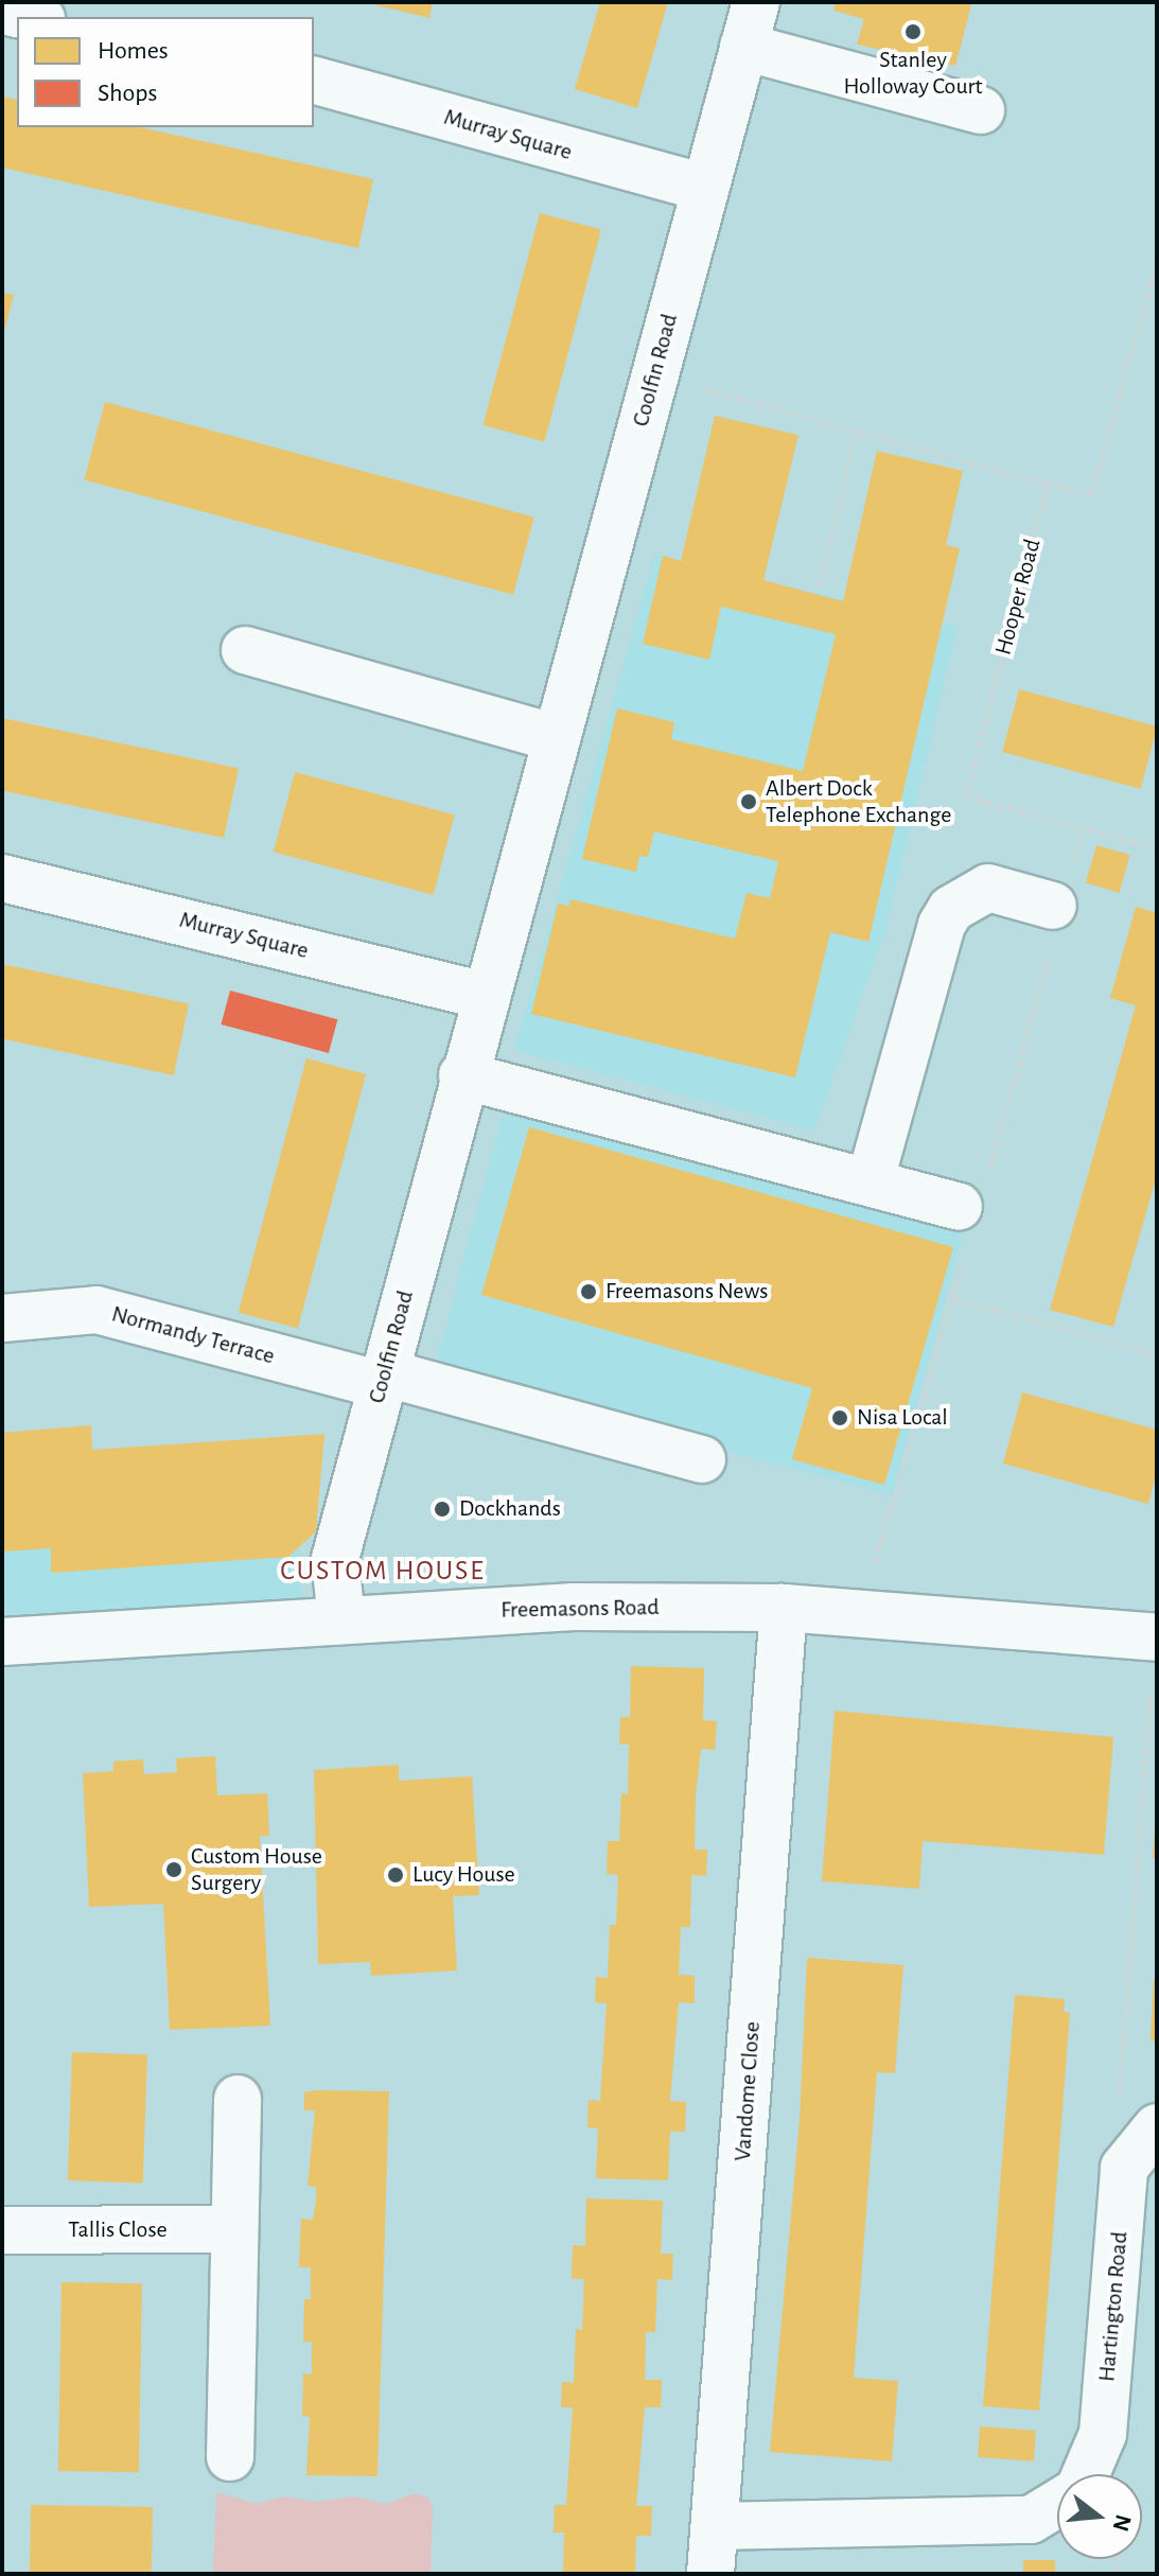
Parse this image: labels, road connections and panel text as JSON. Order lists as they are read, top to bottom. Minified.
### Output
{"streets":{"street":["Murray Square","Coolfin Road","Normandy Terrace","Freemasons Road","Vandome Close","Tallis Close","Hartington Road"],"path":["Hooper Road"]},"crossings":[["Murray Square","Coolfin Road"],["Coolfin Road","Normandy Terrace"],["Coolfin Road","Freemasons Road"],["Freemasons Road","Vandome Close"],["Vandome Close","Hartington Road"]],"districts":["CUSTOM HOUSE"],"places":["Stanley Holloway Court","Albert Dock Telephone Exchange","Freemasons News","Nisa Local","Dockhands","Custom House Surgery","Lucy House"],"legend":["Homes","Shops"],"north":"right"}
